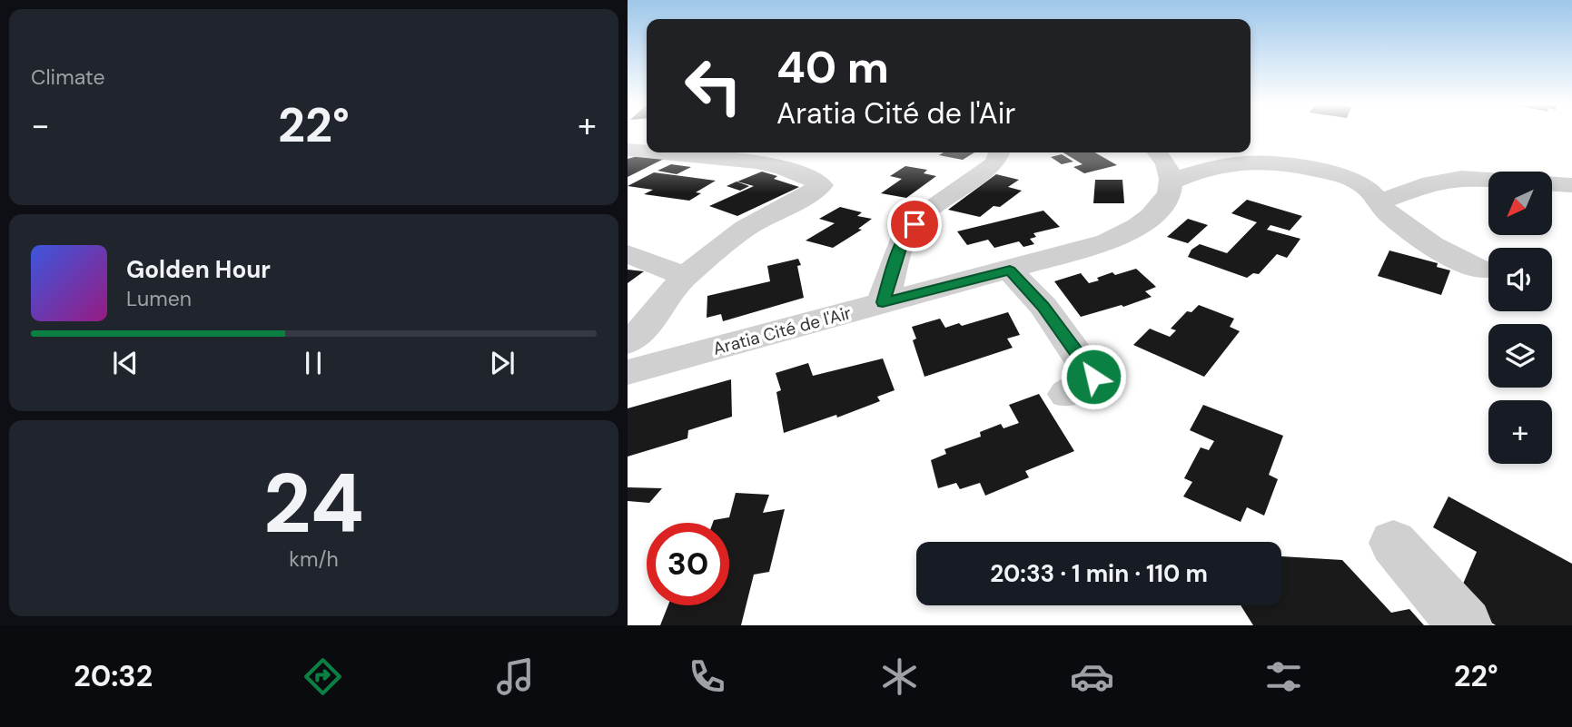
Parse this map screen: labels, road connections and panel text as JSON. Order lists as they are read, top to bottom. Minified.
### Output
{"streets":{"street":["Aratia Cité de l'Air"]},"north":"bottom left","page":{"tile":["Climate",["24","km/h"]],"turn":["40 m","Aratia Cité de l'Air"],"heat":["−","22°","+"],"map_buttons":"+","song":["Golden Hour","Lumen"],"limit":"30","trip":"20:33 · 1 min · 110 m","tabs":["20:32","22°"]}}
